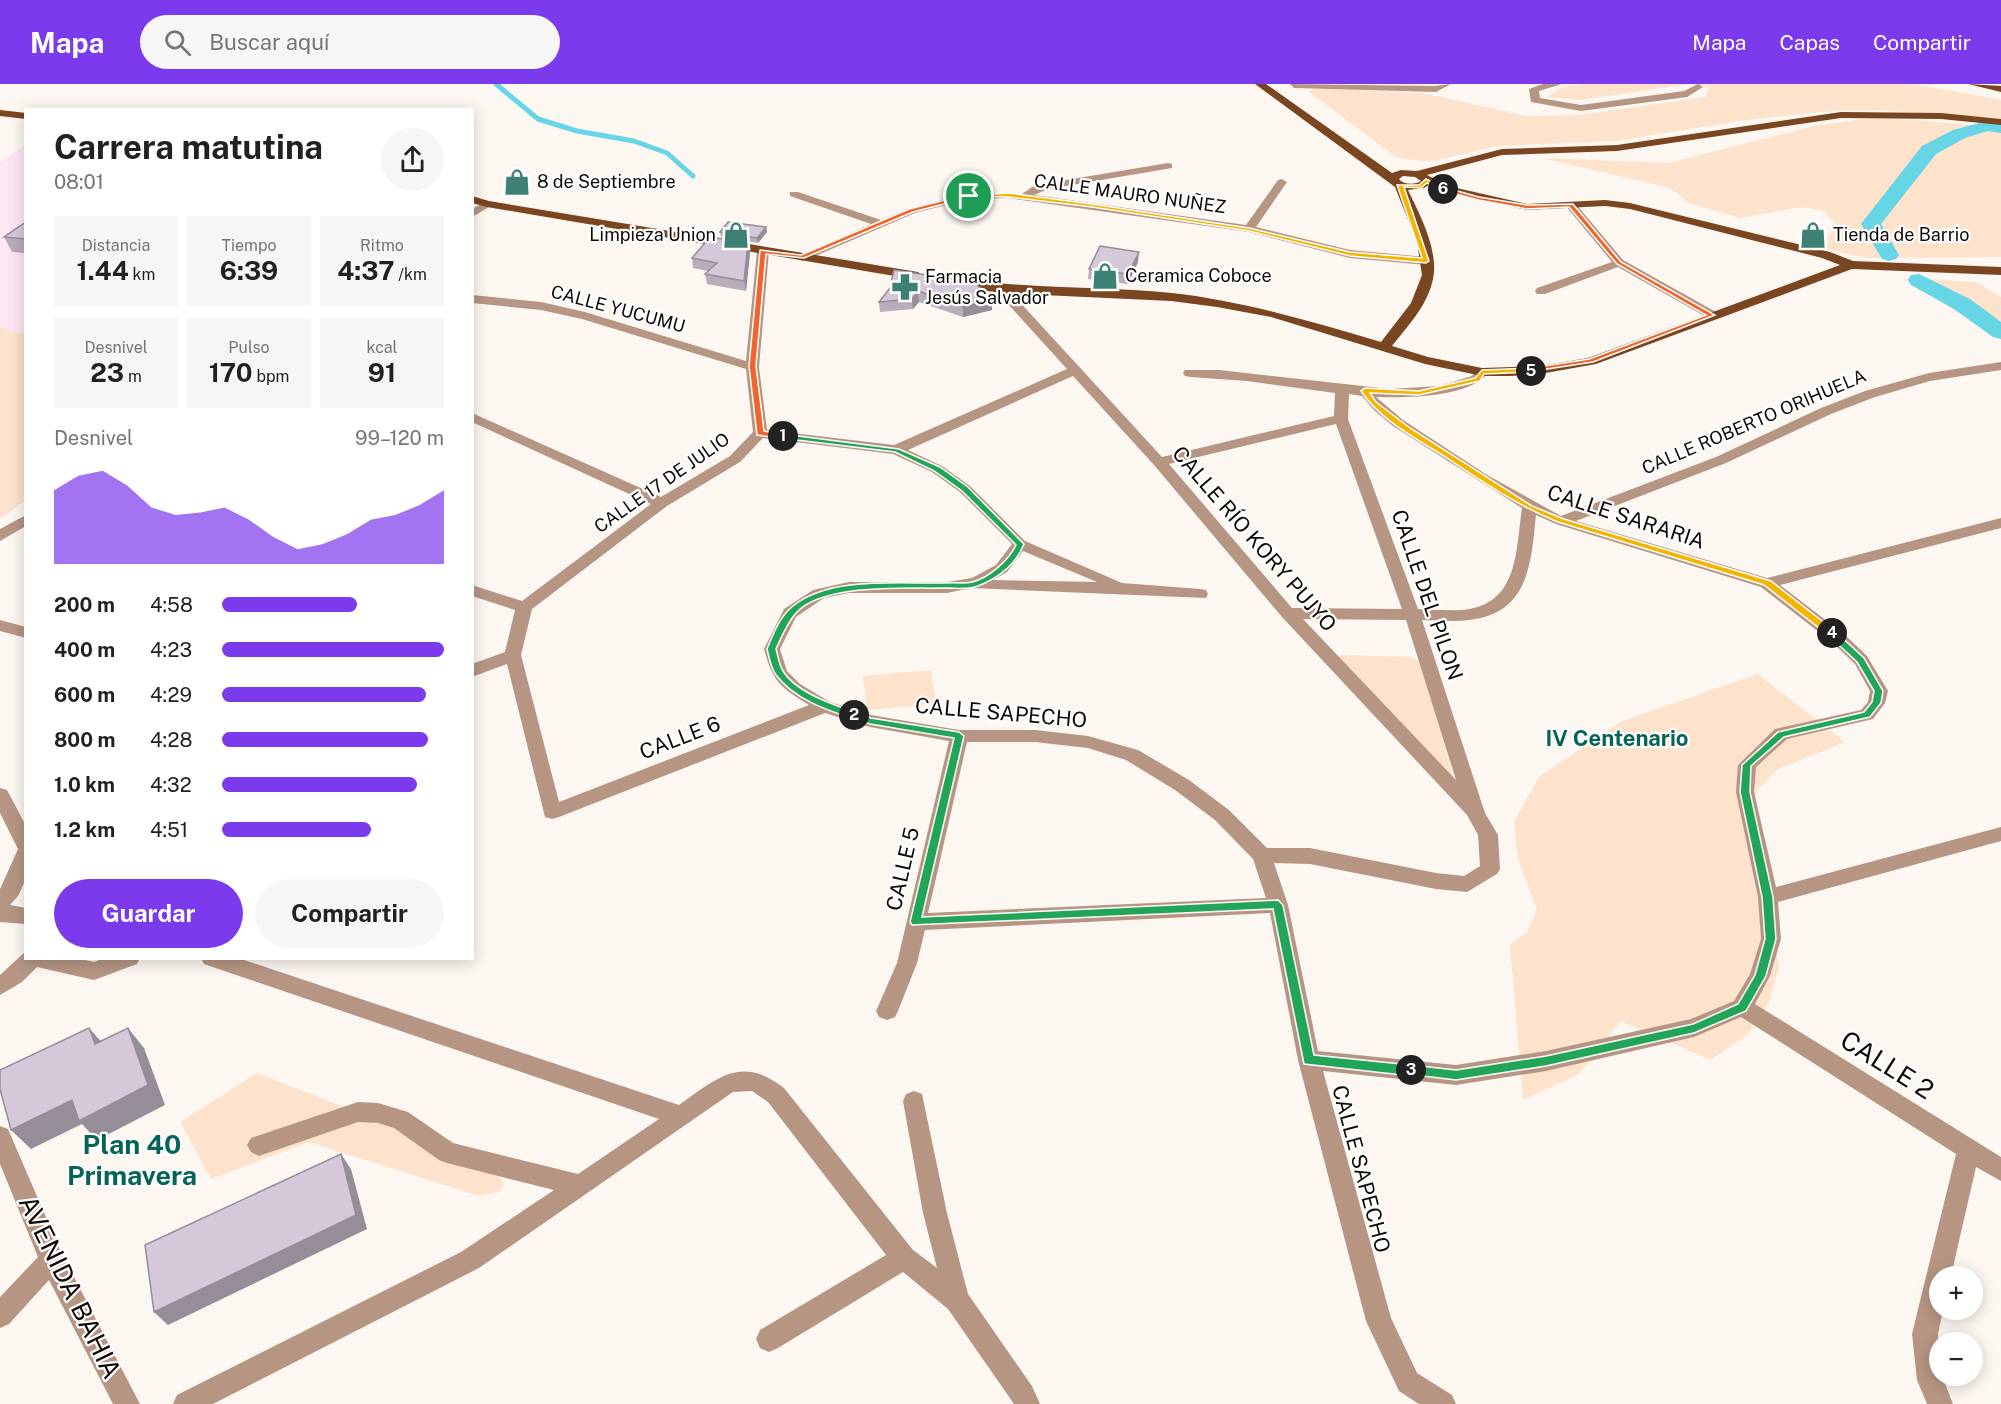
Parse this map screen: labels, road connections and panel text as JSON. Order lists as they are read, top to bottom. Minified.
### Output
{"streets":{"street":["CALLE MAURO NUÑEZ","CALLE YUCUMU","CALLE ROBERTO ORIHUELA","CALLE 17 DE JULIO","CALLE SARARIA","CALLE RÍO KORY PUJYO","CALLE DEL PILON","CALLE SAPECHO","CALLE 6","CALLE 5","CALLE 2","AVENIDA BAHIA"]},"crossings":[["CALLE YUCUMU","CALLE 17 DE JULIO"],["CALLE ROBERTO ORIHUELA","CALLE SARARIA"],["CALLE RÍO KORY PUJYO","CALLE DEL PILON"],["CALLE SAPECHO","CALLE 6"],["CALLE SAPECHO","CALLE 5"]],"districts":["IV Centenario","Plan 40 Primavera"],"places":{"shop":["8 de Septiembre","Limpieza Union","Tienda de Barrio","Ceramica Coboce"],"pharmacy":["Farmacia Jesús Salvador"]},"page":{"header":"Mapa","search":"Buscar aquí","nav":["Mapa","Capas","Compartir"],"heading":["Carrera matutina","08:01"],"pins":["6","5","1","4","2","3"],"stats":[["Distancia","1.44 km"],["Tiempo","6:39"],["Ritmo","4:37 /km"],["Desnivel","23 m"],["Pulso","170 bpm"],["kcal","91"]],"chart":["Desnivel","99–120 m"],"list":[{"name":"200 m","note":"4:58"},{"name":"400 m","note":"4:23"},{"name":"600 m","note":"4:29"},{"name":"800 m","note":"4:28"},{"name":"1.0 km","note":"4:32"},{"name":"1.2 km","note":"4:51"}],"buttons":["Guardar","Compartir"],"map_buttons":["+","−"]}}
